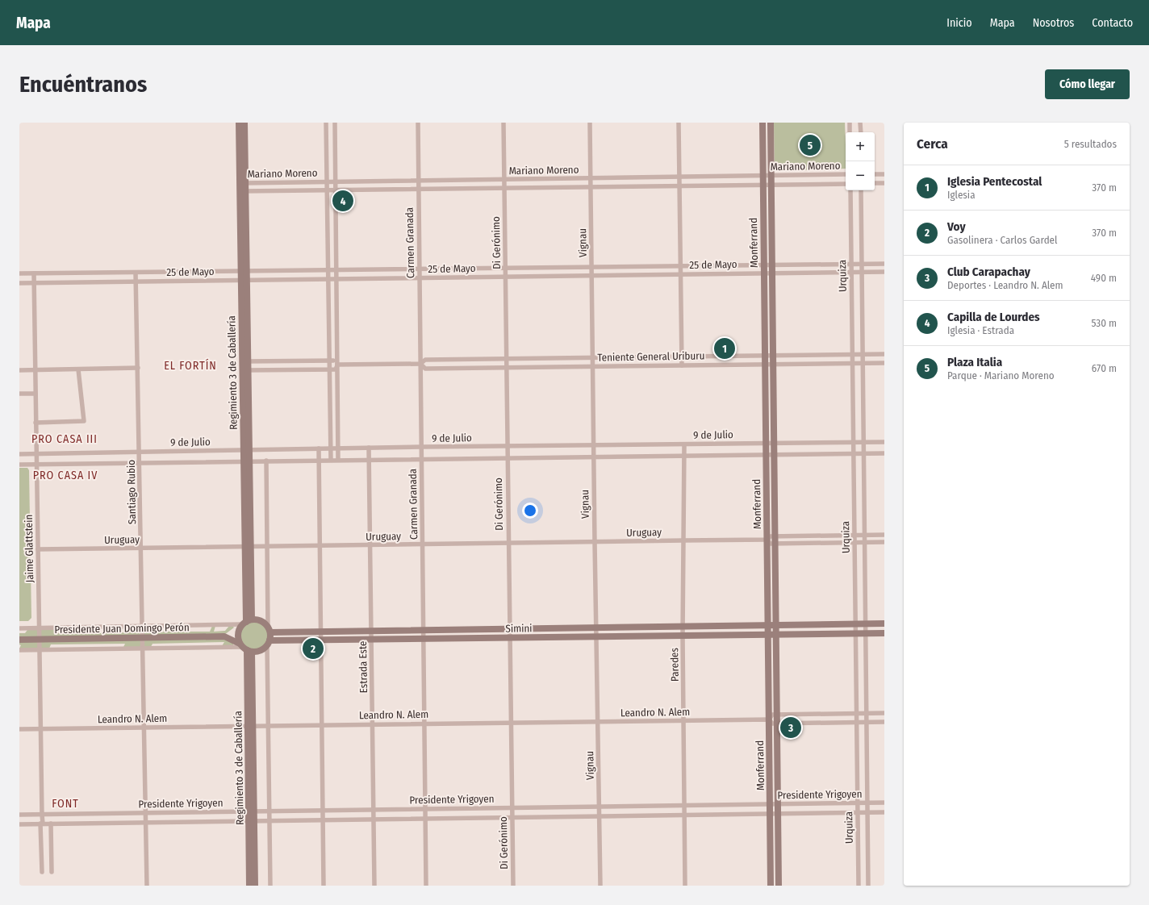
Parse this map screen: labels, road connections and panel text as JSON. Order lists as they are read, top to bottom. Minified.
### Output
{"streets":{"street":["Mariano Moreno","Carmen Granada","Di Gerónimo","Vignau","Monferrand","25 de Mayo","Urquiza","Teniente General Uriburu","Regimiento 3 de Caballería","9 de Julio","Santiago Rubio","Uruguay","Jaime Glattstein","Presidente Juan Domingo Perón","Simini","Paredes","Estrada Este","Leandro N. Alem","Presidente Yrigoyen"]},"crossings":[["Mariano Moreno","Carmen Granada"],["Mariano Moreno","Di Gerónimo"],["Mariano Moreno","Vignau"],["Mariano Moreno","Monferrand"],["Mariano Moreno","Regimiento 3 de Caballería"],["Carmen Granada","25 de Mayo"],["Carmen Granada","Teniente General Uriburu"],["Carmen Granada","9 de Julio"],["Carmen Granada","Uruguay"],["Carmen Granada","Simini"],["Carmen Granada","Leandro N. Alem"],["Carmen Granada","Presidente Yrigoyen"],["Di Gerónimo","25 de Mayo"],["Di Gerónimo","Teniente General Uriburu"],["Di Gerónimo","9 de Julio"],["Di Gerónimo","Uruguay"],["Di Gerónimo","Simini"],["Di Gerónimo","Leandro N. Alem"],["Di Gerónimo","Presidente Yrigoyen"],["Vignau","25 de Mayo"],["Vignau","Teniente General Uriburu"],["Vignau","9 de Julio"],["Vignau","Uruguay"],["Vignau","Simini"],["Vignau","Leandro N. Alem"],["Vignau","Presidente Yrigoyen"],["Monferrand","25 de Mayo"],["Monferrand","Teniente General Uriburu"],["Monferrand","9 de Julio"],["Monferrand","Uruguay"],["Monferrand","Simini"],["Monferrand","Leandro N. Alem"],["Monferrand","Presidente Yrigoyen"],["25 de Mayo","Urquiza"],["25 de Mayo","Regimiento 3 de Caballería"],["25 de Mayo","Santiago Rubio"],["25 de Mayo","Jaime Glattstein"],["Urquiza","Teniente General Uriburu"],["Urquiza","9 de Julio"],["Urquiza","Uruguay"],["Urquiza","Simini"],["Urquiza","Leandro N. Alem"],["Urquiza","Presidente Yrigoyen"],["Regimiento 3 de Caballería","9 de Julio"],["Regimiento 3 de Caballería","Uruguay"],["Regimiento 3 de Caballería","Presidente Juan Domingo Perón"],["Regimiento 3 de Caballería","Simini"],["Regimiento 3 de Caballería","Leandro N. Alem"],["Regimiento 3 de Caballería","Presidente Yrigoyen"],["9 de Julio","Santiago Rubio"],["9 de Julio","Jaime Glattstein"],["9 de Julio","Paredes"],["9 de Julio","Estrada Este"],["Santiago Rubio","Uruguay"],["Santiago Rubio","Presidente Juan Domingo Perón"],["Santiago Rubio","Leandro N. Alem"],["Santiago Rubio","Presidente Yrigoyen"],["Uruguay","Jaime Glattstein"],["Uruguay","Paredes"],["Uruguay","Estrada Este"],["Jaime Glattstein","Presidente Juan Domingo Perón"],["Jaime Glattstein","Leandro N. Alem"],["Jaime Glattstein","Presidente Yrigoyen"],["Presidente Juan Domingo Perón","Simini"],["Simini","Paredes"],["Simini","Estrada Este"],["Paredes","Leandro N. Alem"],["Paredes","Presidente Yrigoyen"],["Estrada Este","Leandro N. Alem"],["Estrada Este","Presidente Yrigoyen"]],"districts":["EL FORTÍN","PRO CASA III","PRO CASA IV","FONT"],"page":{"header":"Mapa","nav":["Inicio","Mapa","Nosotros","Contacto"],"buttons":"Cómo llegar","title":"Encuéntranos","heading":["Cerca","5 resultados"],"map_buttons":["+","−"],"pins":["5","4","1","2","3"],"list":[{"mark":"1","name":"Iglesia Pentecostal","note":"Iglesia","value":"370 m"},{"mark":"2","name":"Voy","note":"Gasolinera · Carlos Gardel","value":"370 m"},{"mark":"3","name":"Club Carapachay","note":"Deportes · Leandro N. Alem","value":"490 m"},{"mark":"4","name":"Capilla de Lourdes","note":"Iglesia · Estrada","value":"530 m"},{"mark":"5","name":"Plaza Italia","note":"Parque · Mariano Moreno","value":"670 m"}]}}
